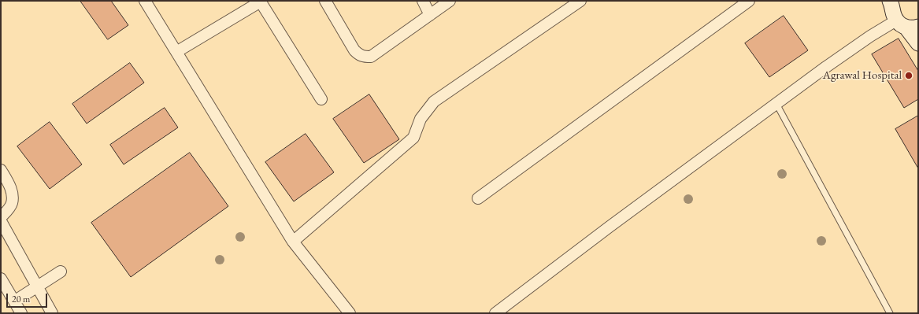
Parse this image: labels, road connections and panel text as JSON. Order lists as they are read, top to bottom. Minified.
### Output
{"places":["Agrawal Hospital"],"scale_bar":"20 m"}
